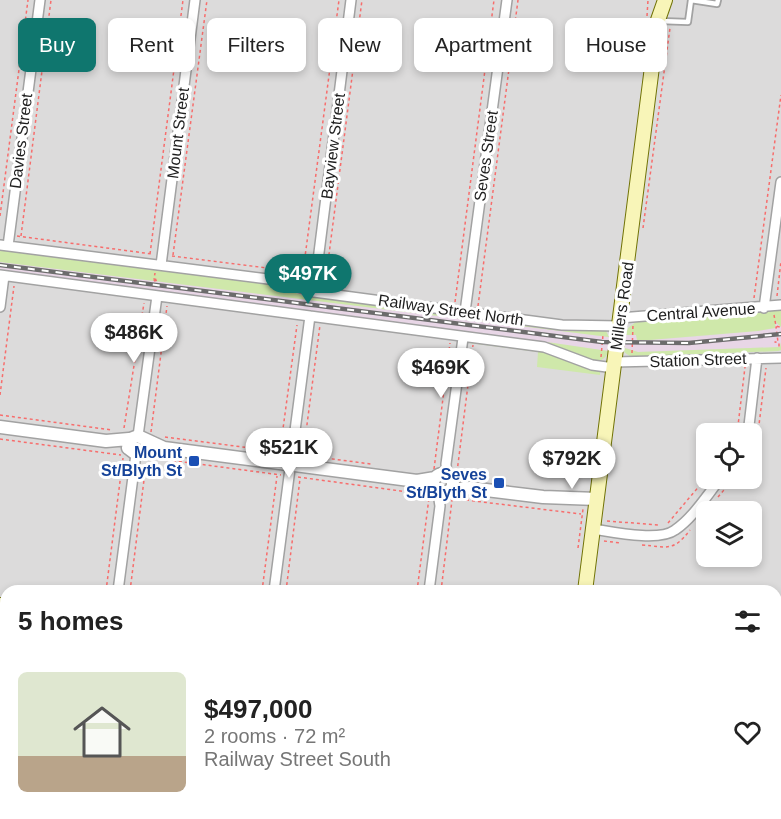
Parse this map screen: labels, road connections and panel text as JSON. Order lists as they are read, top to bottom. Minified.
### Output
{"streets":{"main road":["Millers Road"],"street":["Mount Street","Davies Street","Bayview Street","Seves Street","Railway Street North","Central Avenue","Station Street"]},"crossings":[["Mount Street","Railway Street North"],["Davies Street","Railway Street North"],["Bayview Street","Railway Street North"],["Seves Street","Railway Street North"],["Millers Road","Railway Street North"],["Millers Road","Central Avenue"],["Millers Road","Station Street"],["Railway Street North","Central Avenue"]],"places":{"transit":["Mount St/Blyth St","Seves St/Blyth St"]},"page":{"chip":["Buy","Rent","Filters","New","Apartment","House"],"price":["$497K","$486K","$469K","$521K","$792K"],"heading":"5 homes","list":[{"name":"$497,000","note":"2 rooms · 72 m² · Railway Street South"}]}}
